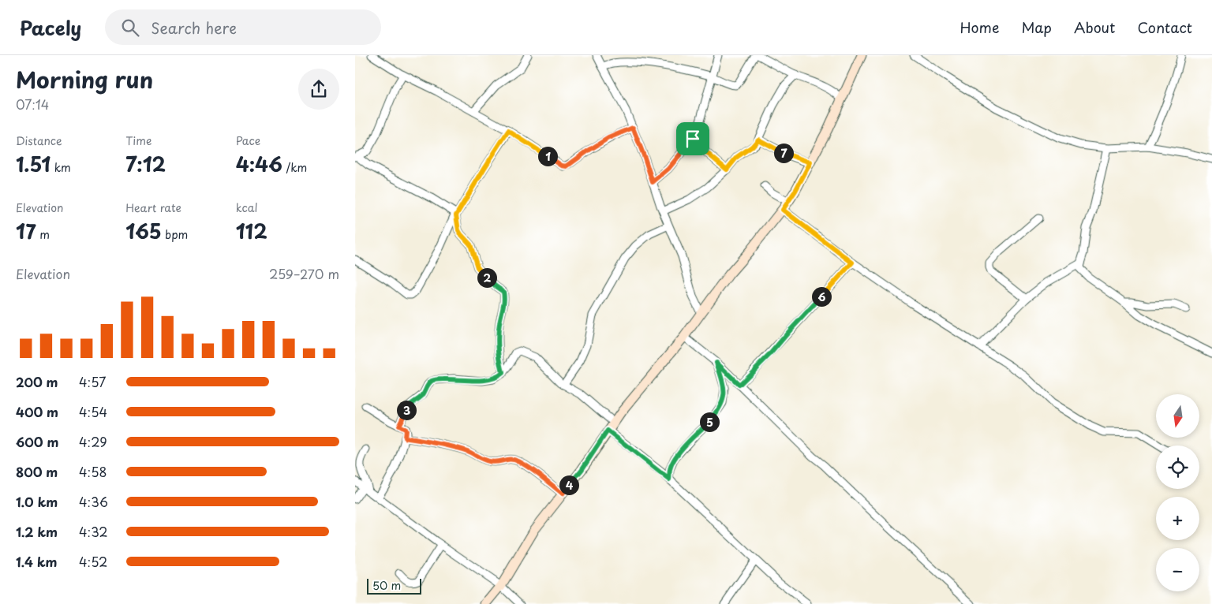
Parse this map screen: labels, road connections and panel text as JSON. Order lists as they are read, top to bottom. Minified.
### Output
{"scale_bar":"50 m","north":"bottom","page":{"header":"Pacely","search":"Search here","nav":["Home","Map","About","Contact"],"heading":["Morning run","07:14"],"stats":[["Distance","1.51 km"],["Time","7:12"],["Pace","4:46 /km"],["Elevation","17 m"],["Heart rate","165 bpm"],["kcal","112"]],"pins":["7","1","2","6","3","5","4"],"chart":["Elevation","259–270 m"],"list":[{"name":"200 m","note":"4:57"},{"name":"400 m","note":"4:54"},{"name":"600 m","note":"4:29"},{"name":"800 m","note":"4:58"},{"name":"1.0 km","note":"4:36"},{"name":"1.2 km","note":"4:32"},{"name":"1.4 km","note":"4:52"}],"map_buttons":["+","−"],"scale":"50 m"}}
